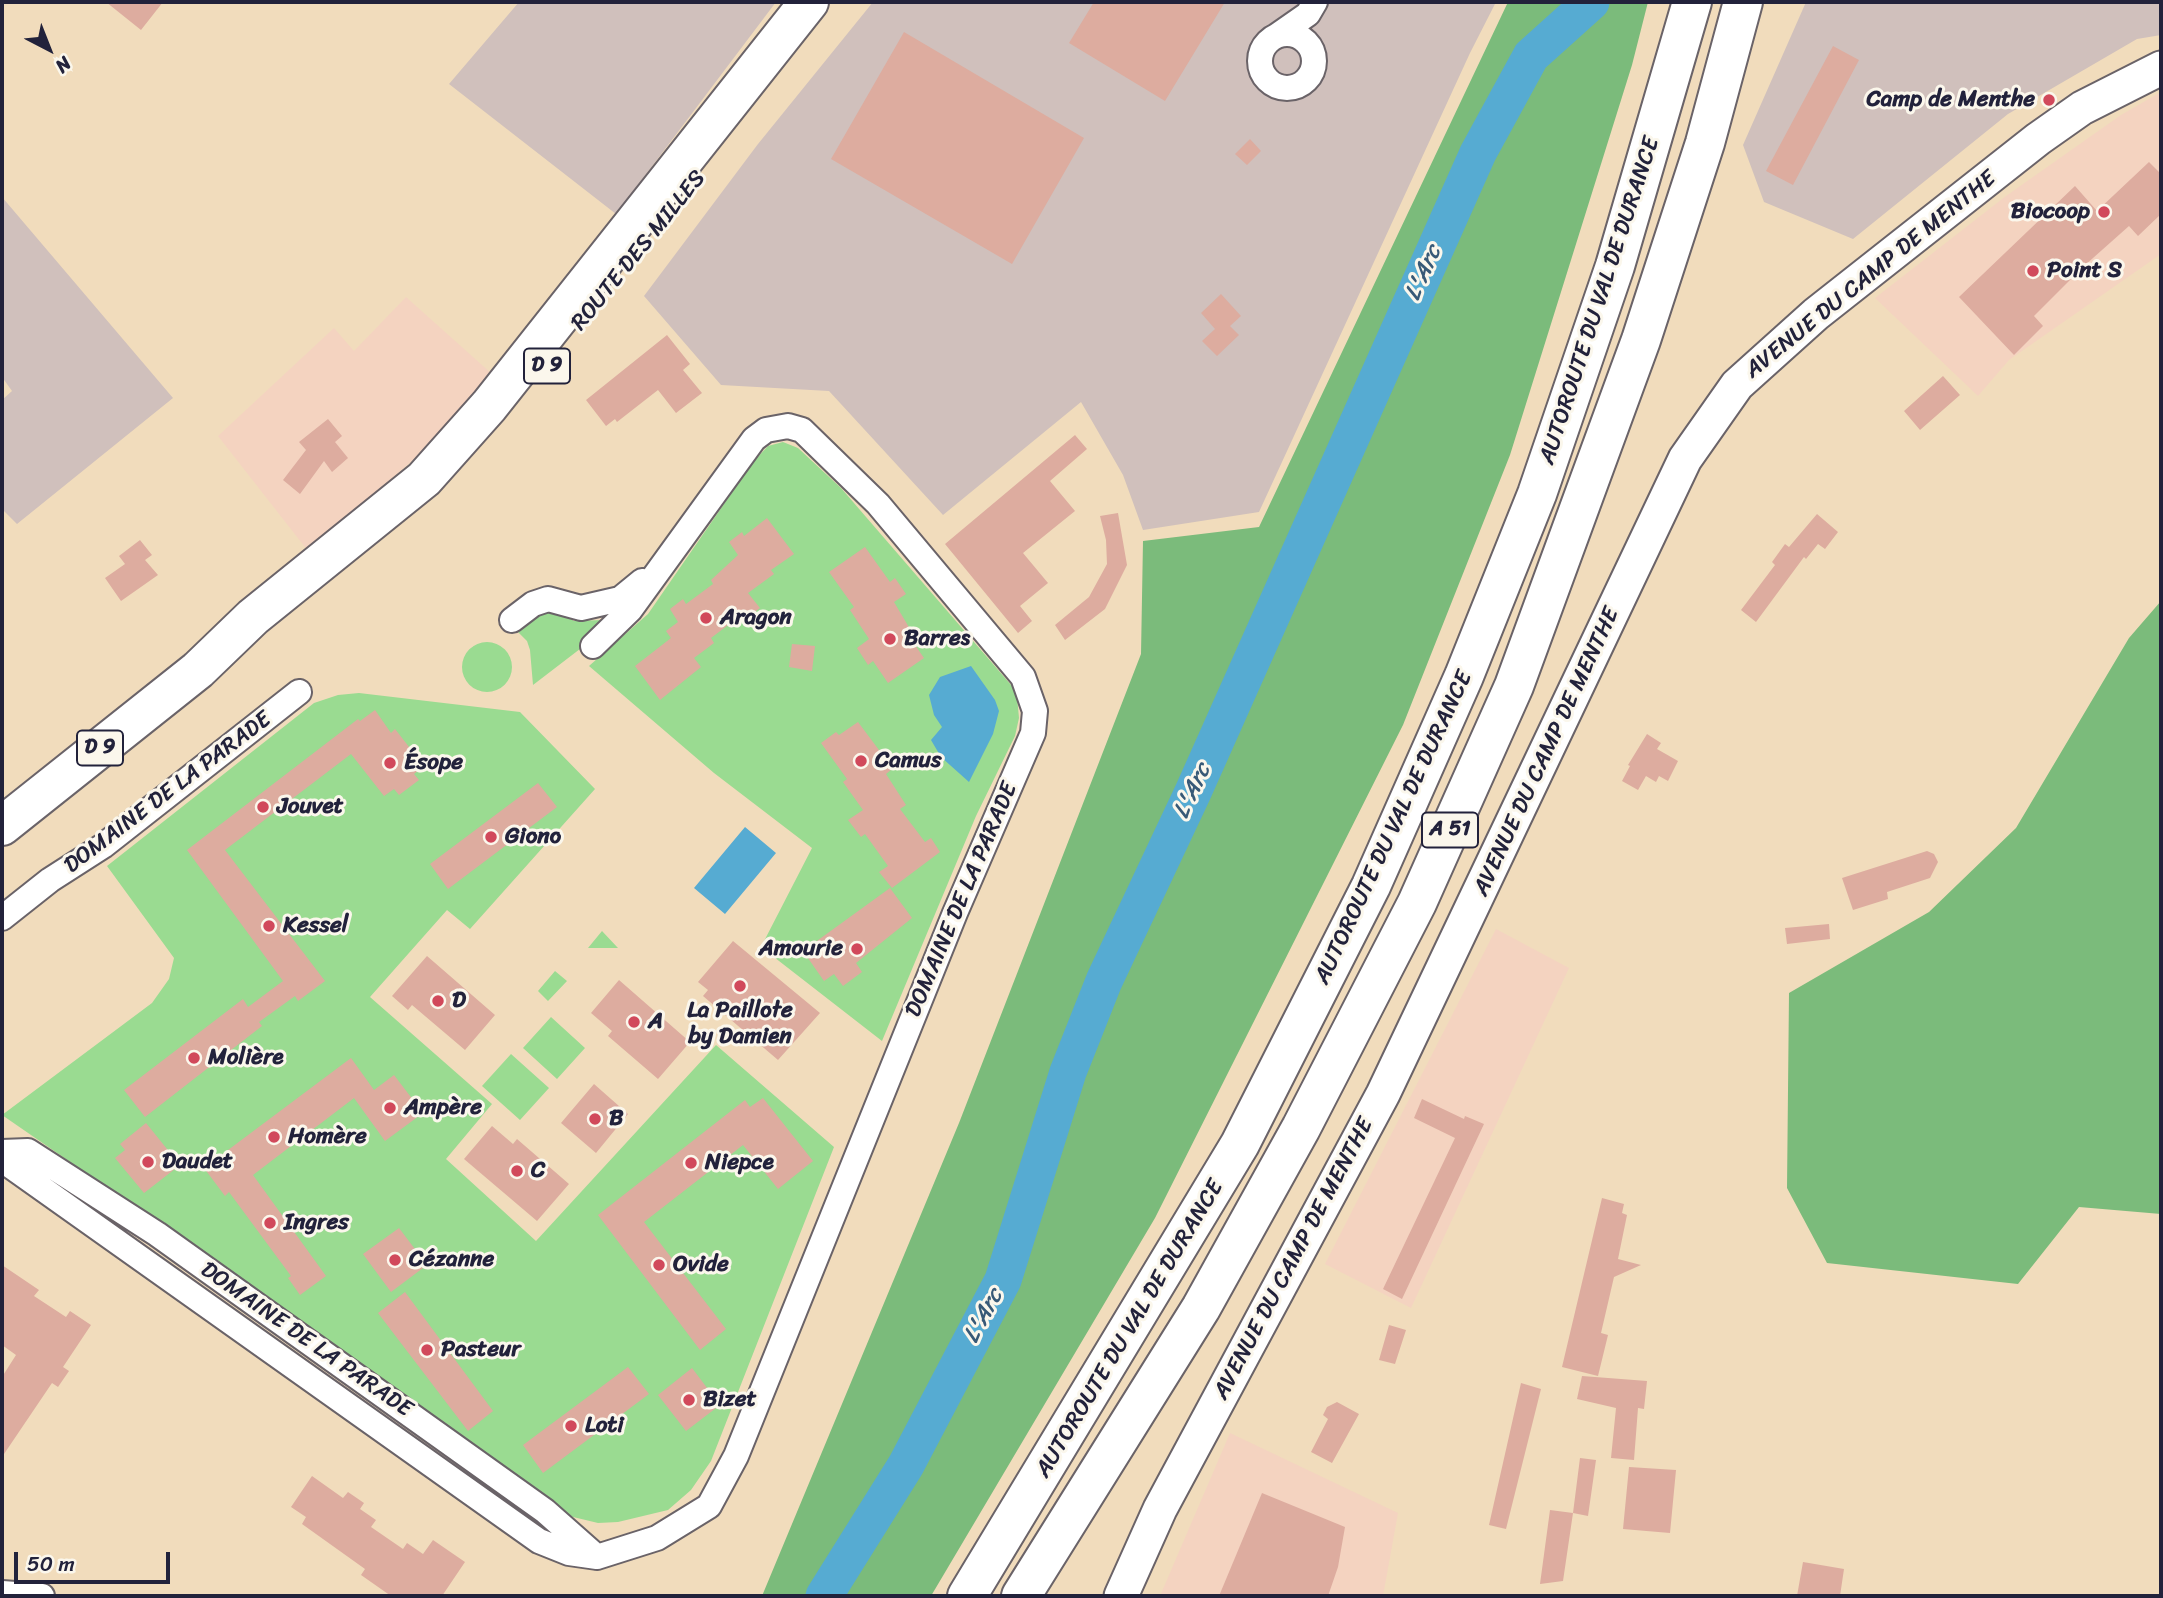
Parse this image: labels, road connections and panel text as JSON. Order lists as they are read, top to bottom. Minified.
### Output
{"streets":{"main road":["ROUTE DES MILLES","AVENUE DU CAMP DE MENTHE","AUTOROUTE DU VAL DE DURANCE","D 9","A 51"],"street":["DOMAINE DE LA PARADE"]},"water":["L'Arc"],"places":["Camp de Menthe","Biocoop","Point S","Aragon","Barres","Camus","Ésope","Jouvet","Giono","Kessel","Amourie","La Paillote by Damien","D","A","Molière","Ampère","B","Homère","Daudet","Niepce","C","Ingres","Cézanne","Ovide","Pasteur","Bizet","Loti"],"scale_bar":"50 m","north":"bottom right"}
